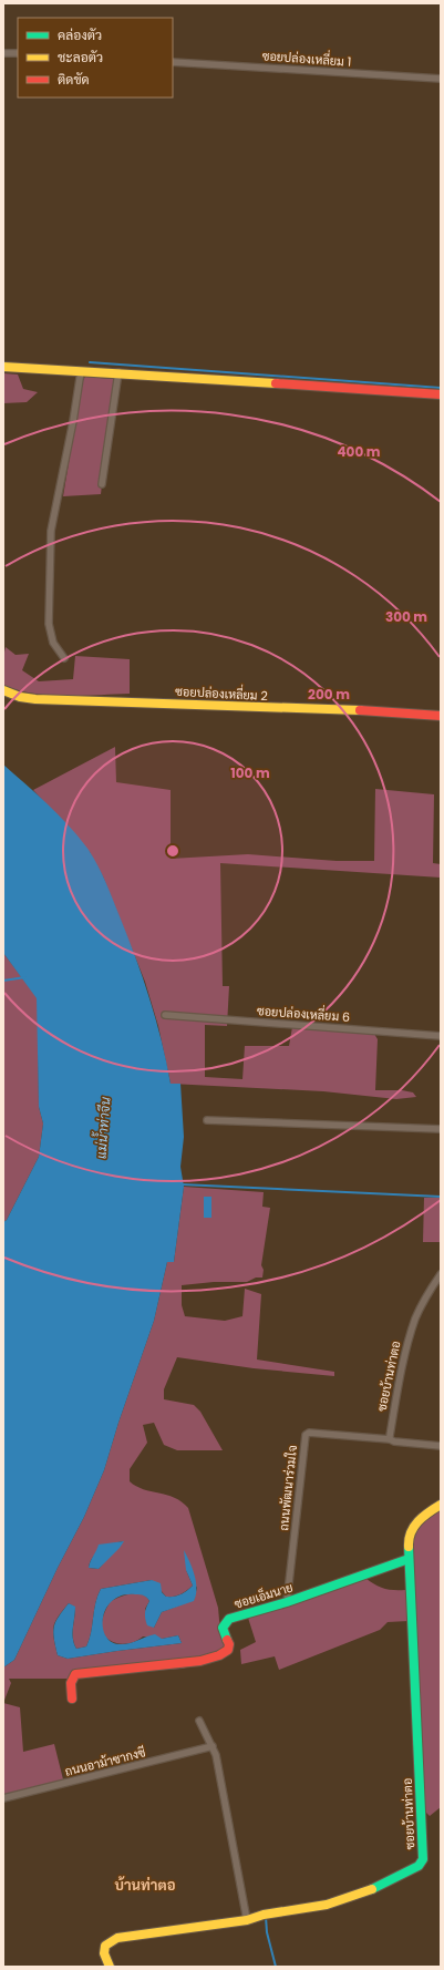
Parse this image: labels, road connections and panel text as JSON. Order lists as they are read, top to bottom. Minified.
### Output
{"streets":{"street":["ซอยปล่องเหลี่ยม 1","ซอยปล่องเหลี่ยม 2","ซอยปล่องเหลี่ยม 6","ซอยบ้านท่าตอ","ถนนพัฒนาร่วมใจ","ซอยเอ็มนาย","ถนนอาม้าซากงซี"]},"crossings":[["ซอยบ้านท่าตอ","ถนนพัฒนาร่วมใจ"],["ซอยบ้านท่าตอ","ซอยเอ็มนาย"],["ถนนพัฒนาร่วมใจ","ซอยเอ็มนาย"]],"districts":["บ้านท่าตอ"],"water":["แม่น้ำท่าจีน"],"legend":["คล่องตัว","ชะลอตัว","ติดขัด"],"rings":["400 m","300 m","200 m","100 m"]}
